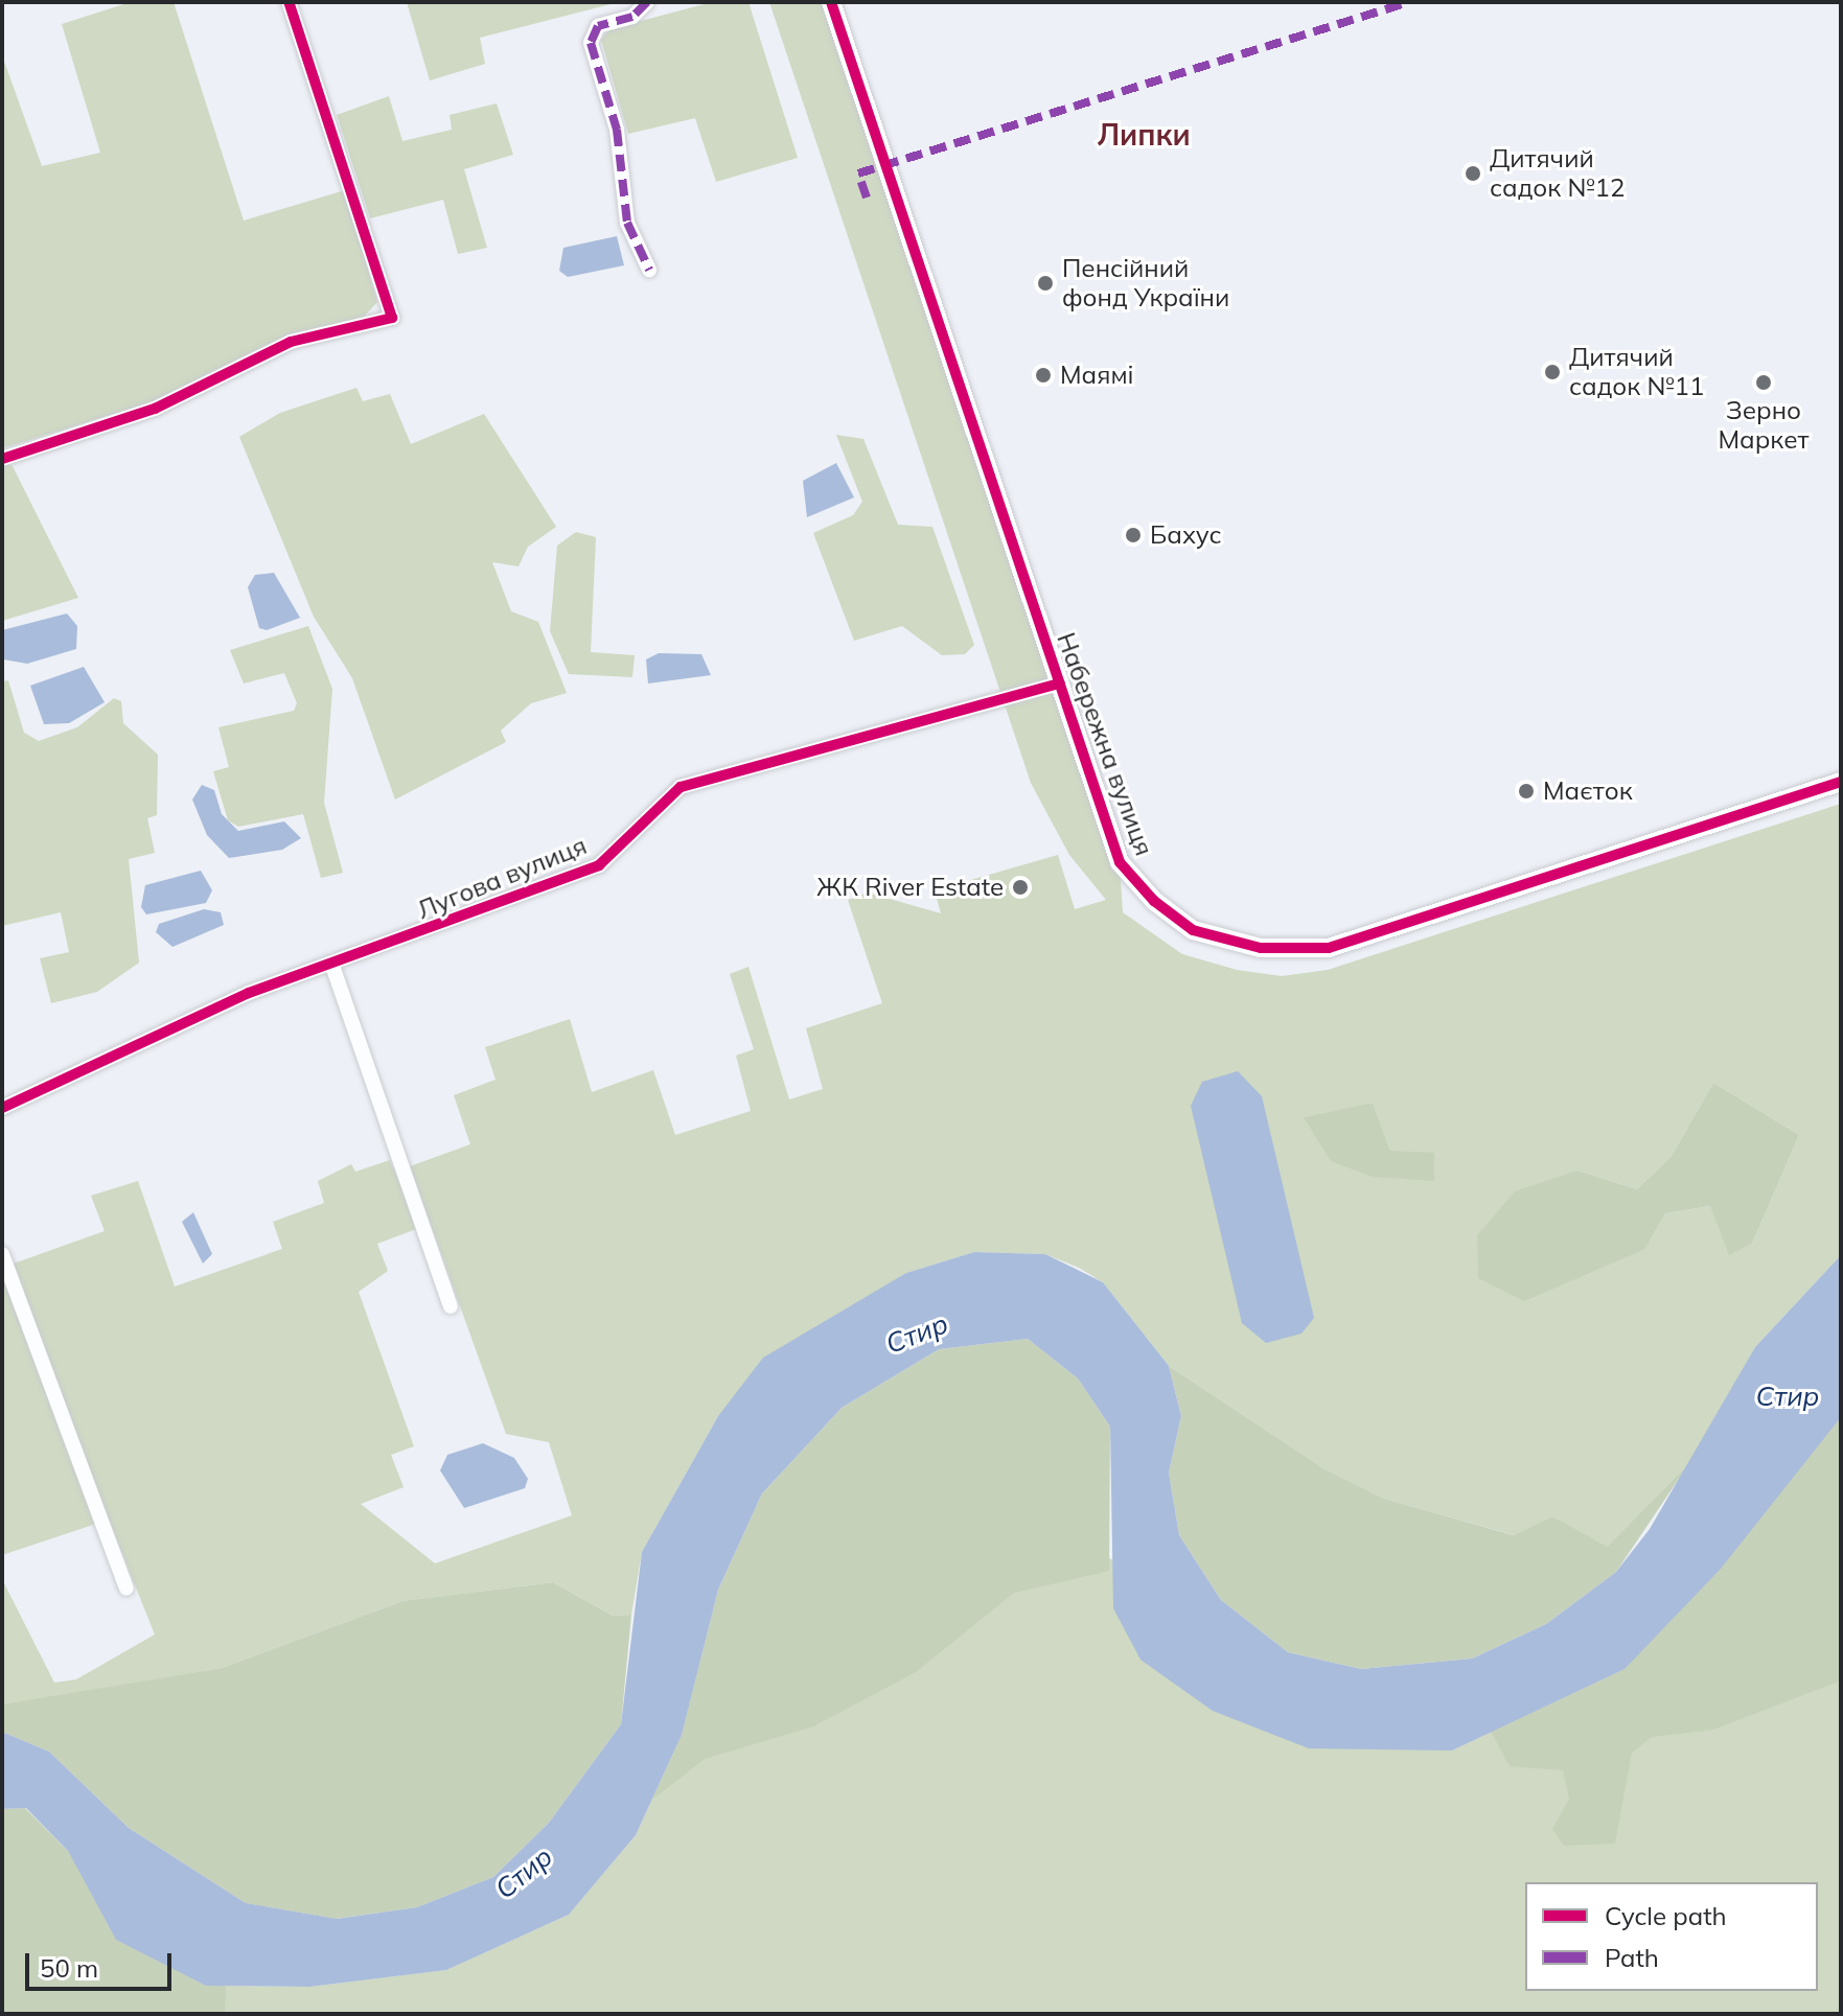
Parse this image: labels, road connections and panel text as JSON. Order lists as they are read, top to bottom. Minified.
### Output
{"streets":{"street":["Набережна вулиця","Лугова вулиця"]},"crossings":[["Набережна вулиця","Лугова вулиця"]],"districts":["Липки"],"water":["Стир"],"places":["Дитячий садок №12","Пенсійний фонд України","Дитячий садок №11","Маямі","Зерно Маркет","Бахус","Маєток","ЖК River Estate"],"legend":["Cycle path","Path"],"scale_bar":"50 m"}
